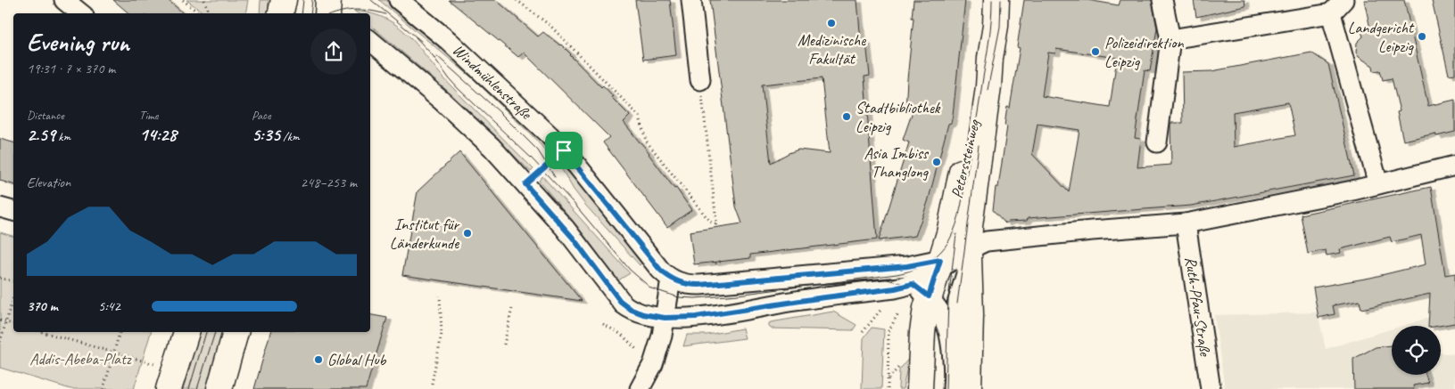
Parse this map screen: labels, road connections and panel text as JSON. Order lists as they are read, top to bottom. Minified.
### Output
{"streets":{"main road":["Peterssteinweg"],"street":["Windmühlenstraße","Ruth-Pfau-Straße"]},"crossings":[["Windmühlenstraße","Peterssteinweg"],["Windmühlenstraße","Ruth-Pfau-Straße"]],"parks":["Addis-Abeba-Platz"],"places":["Medizinische Fakultät","Landgericht Leipzig","Polizeidirektion Leipzig","Stadtbibliothek Leipzig","Asia Imbiss Thanglong","Institut für Länderkunde","Global Hub"],"page":{"heading":["Evening run","19:31 · 7 × 370 m"],"stats":[["Distance","2.59 km"],["Time","14:28"],["Pace","5:35 /km"]],"chart":["Elevation","248–253 m"],"list":[{"name":"370 m","note":"5:42"}]}}
